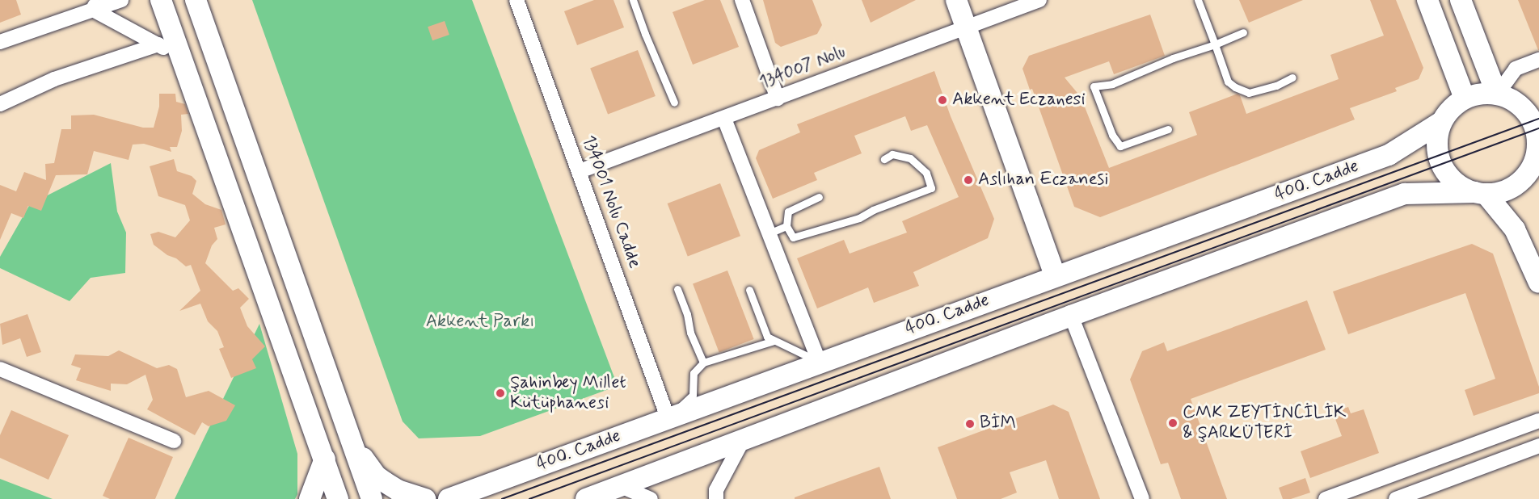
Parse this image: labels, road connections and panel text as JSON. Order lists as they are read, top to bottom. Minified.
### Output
{"streets":{"main road":["400. Cadde"],"street":["134007 Nolu","134001 Nolu Cadde"]},"crossings":[["134007 Nolu","134001 Nolu Cadde"],["400. Cadde","134001 Nolu Cadde"]],"parks":["Akkent Parkı"],"places":["Akkent Eczanesi","Aslıhan Eczanesi","Şahinbey Millet Kütüphanesi","CMK ZEYTİNCİLİK & ŞARKÜTERİ","BİM"]}
